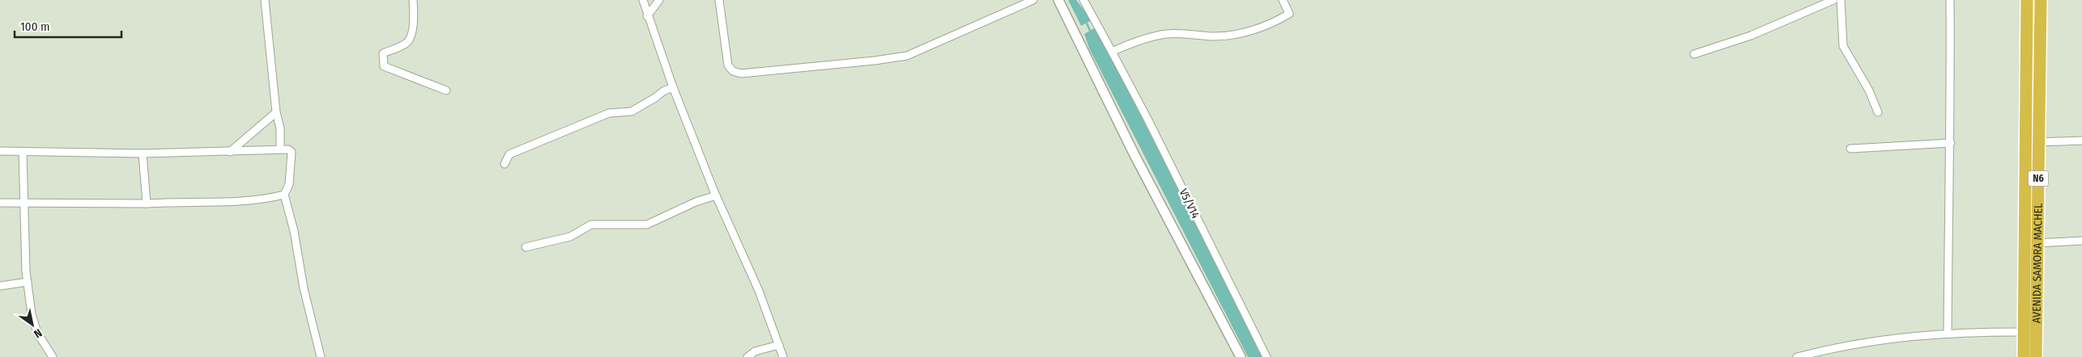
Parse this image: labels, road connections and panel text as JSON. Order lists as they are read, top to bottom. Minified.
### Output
{"streets":{"highway":["N6","AVENIDA SAMORA MACHEL"],"street":["V5/V14"]},"scale_bar":"100 m","north":"bottom right"}
